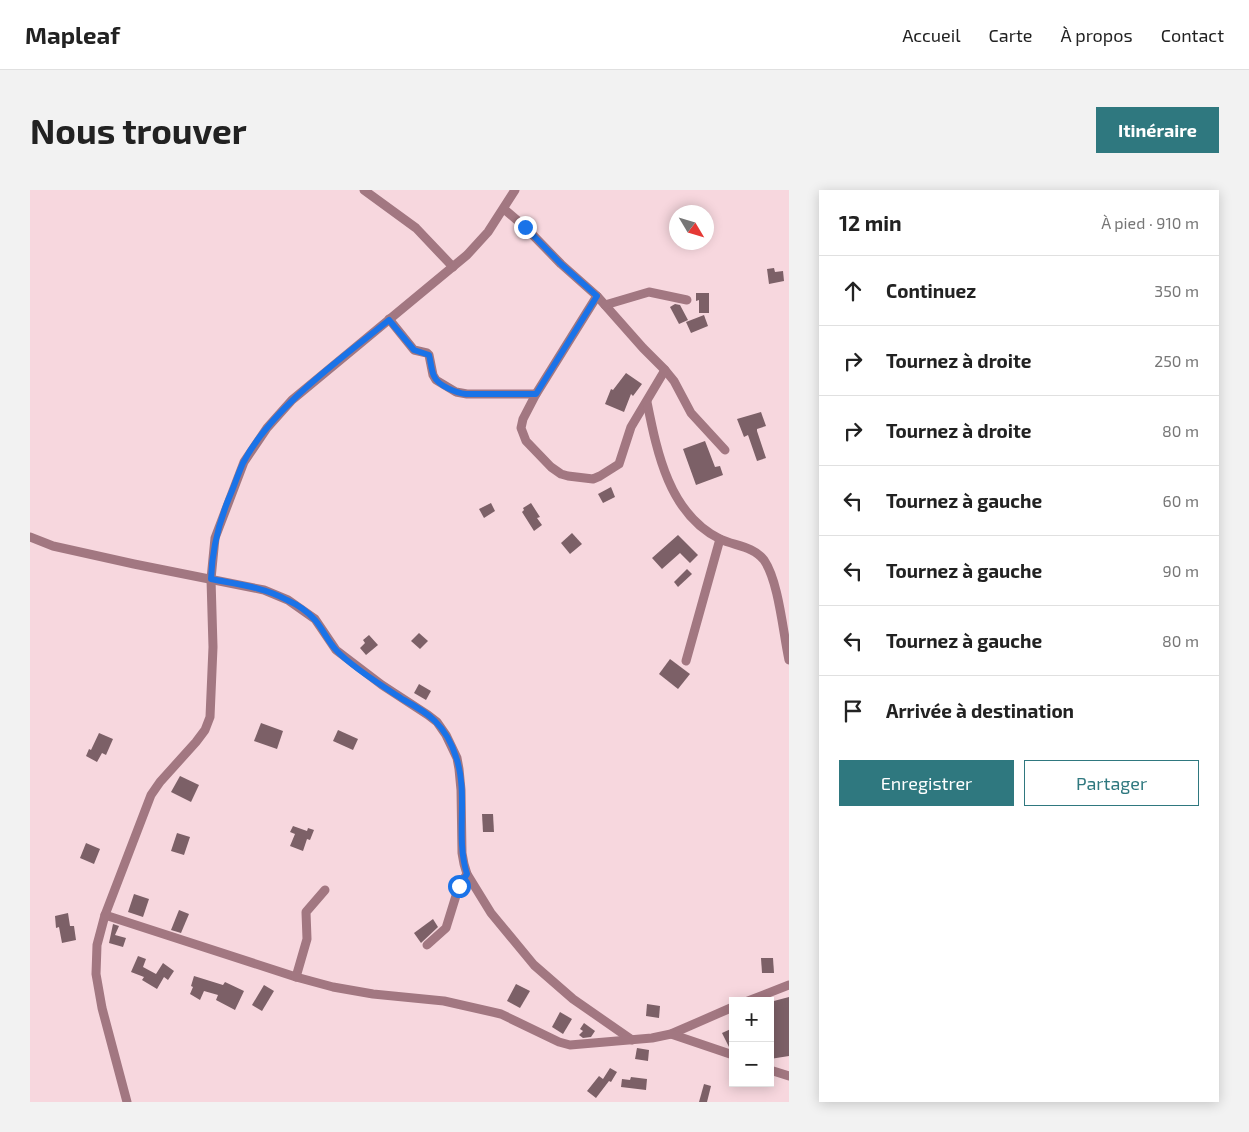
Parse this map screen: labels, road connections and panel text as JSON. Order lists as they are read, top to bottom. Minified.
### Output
{"north":"bottom right","page":{"header":"Mapleaf","nav":["Accueil","Carte","À propos","Contact"],"buttons":["Itinéraire",["Enregistrer","Partager"]],"title":"Nous trouver","heading":["12 min","À pied · 910 m"],"list":[["Continuez","350 m"],["Tournez à droite","250 m"],["Tournez à droite","80 m"],["Tournez à gauche","60 m"],["Tournez à gauche","90 m"],["Tournez à gauche","80 m"],"Arrivée à destination"],"map_buttons":["+","−"]}}
